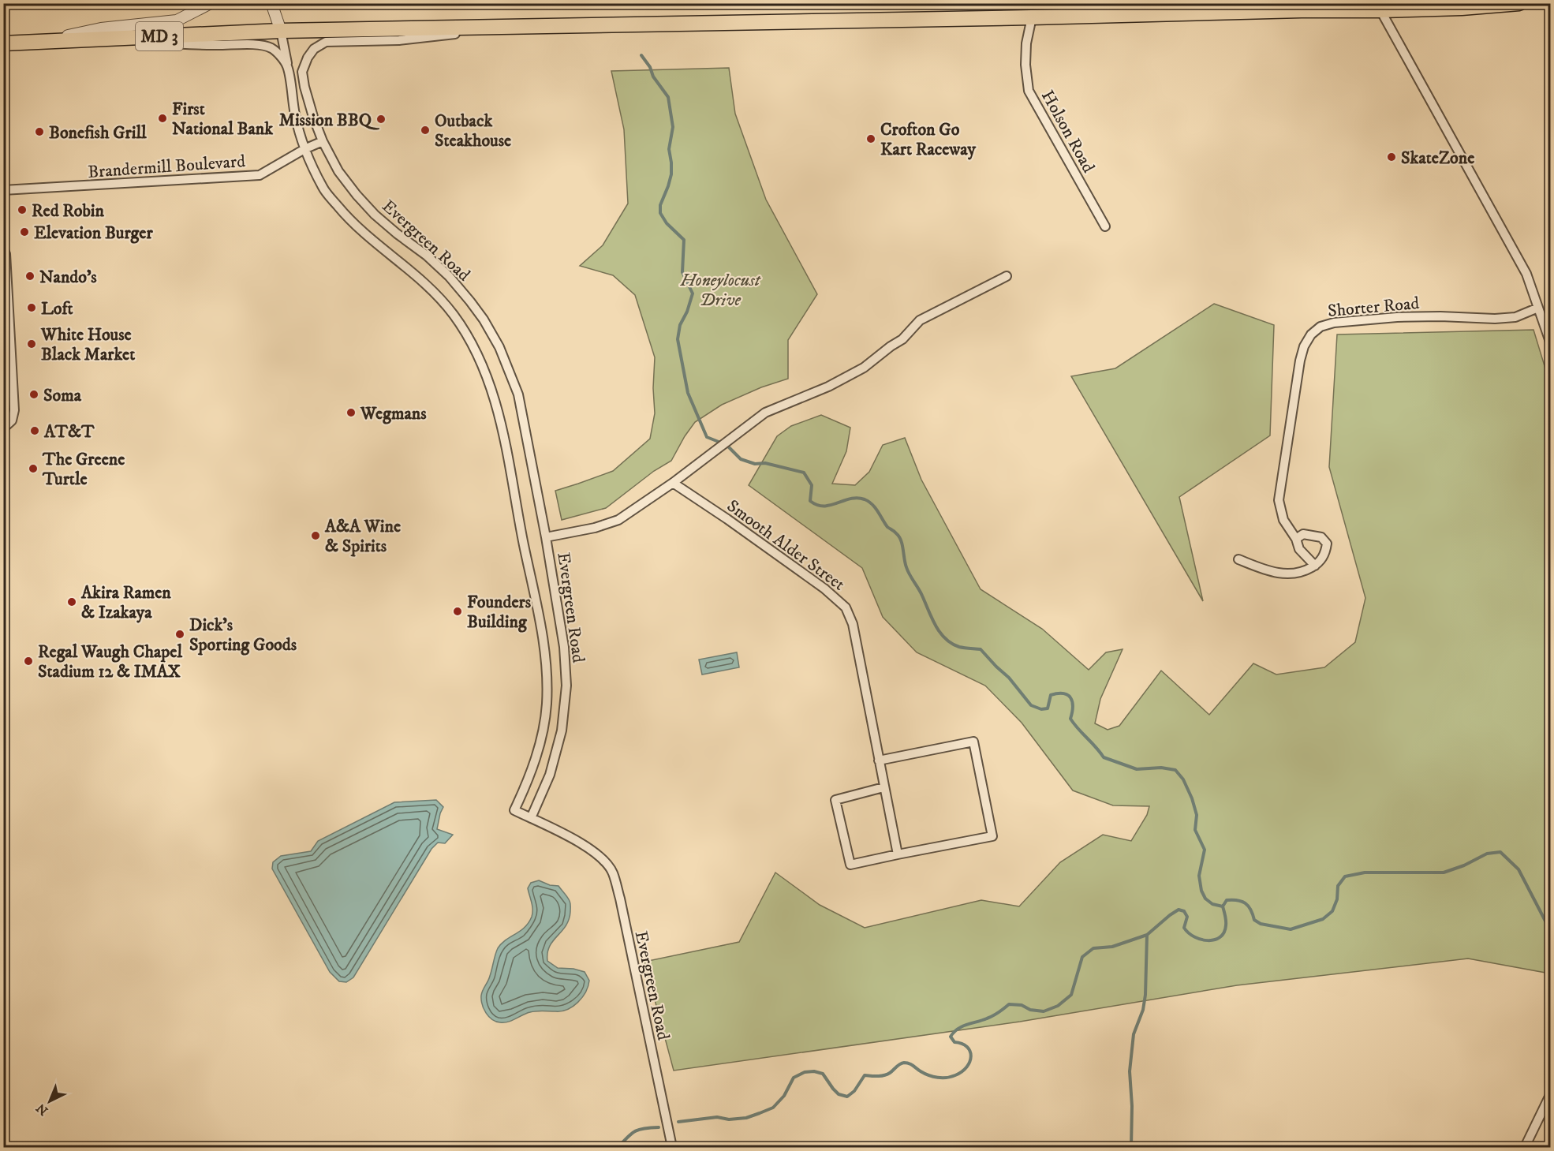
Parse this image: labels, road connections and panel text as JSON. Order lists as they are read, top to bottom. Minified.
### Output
{"streets":{"highway":["MD 3"],"street":["Holson Road","Brandermill Boulevard","Evergreen Road","Shorter Road","Smooth Alder Street"]},"crossings":[["MD 3","Holson Road"],["MD 3","Evergreen Road"],["Brandermill Boulevard","Evergreen Road"]],"parks":["Honeylocust Drive"],"places":["First National Bank","Mission BBQ","Outback Steakhouse","Bonefish Grill","Crofton Go Kart Raceway","SkateZone","Red Robin","Elevation Burger","Nando's","Loft","White House Black Market","Soma","Wegmans","AT&T","The Greene Turtle","A&A Wine & Spirits","Akira Ramen & Izakaya","Founders Building","Dick's Sporting Goods","Regal Waugh Chapel Stadium 12 & IMAX"],"north":"bottom left"}
